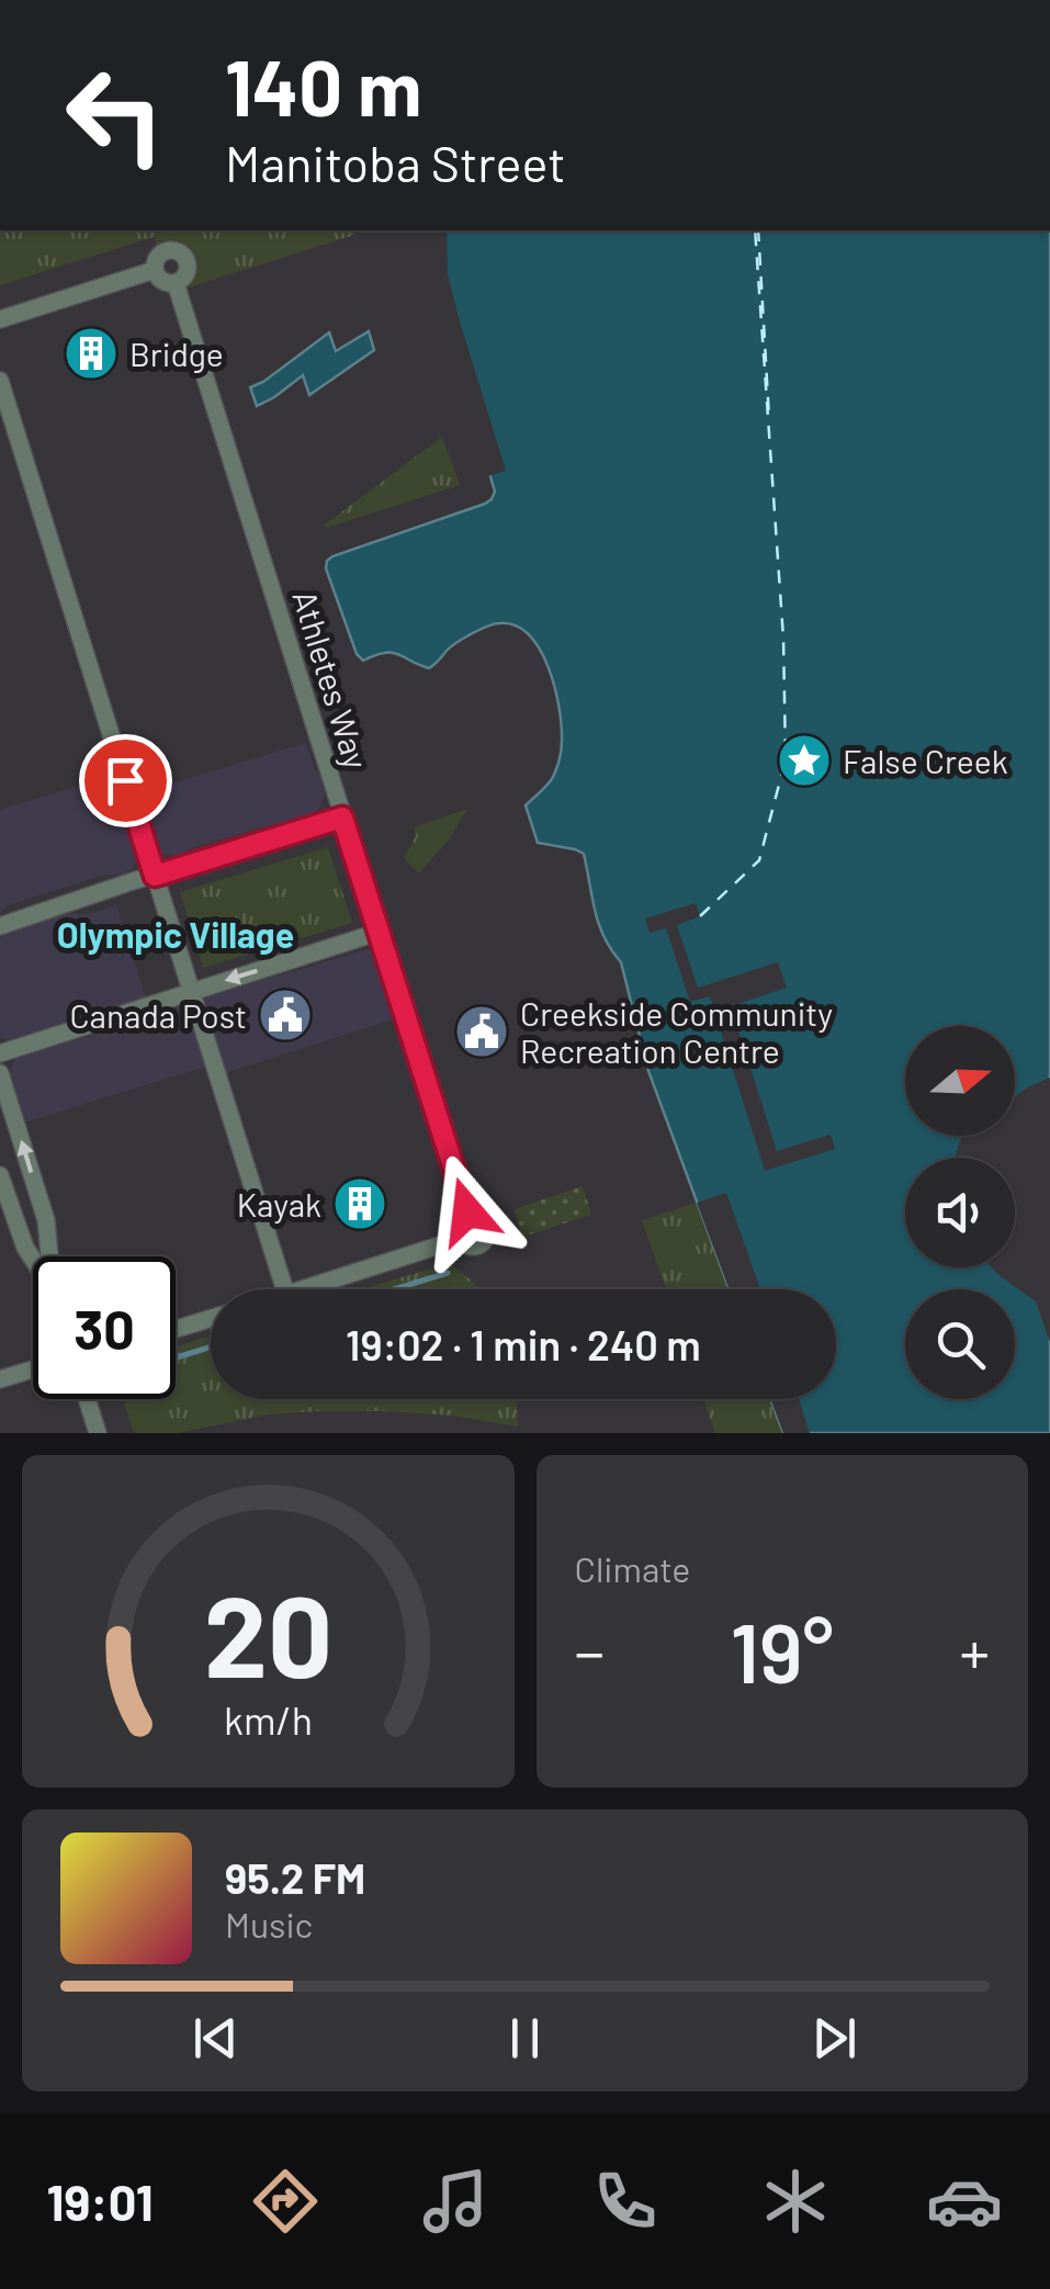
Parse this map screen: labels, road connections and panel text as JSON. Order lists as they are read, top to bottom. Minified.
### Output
{"streets":{"street":["Athletes Way"]},"districts":["Olympic Village"],"places":{"building":["Bridge","Kayak"],"place":["False Creek"],"public building":["Canada Post","Creekside Community Recreation Centre"]},"north":"right","page":{"turn":["140 m","Manitoba Street"],"limit":"30","trip":"19:02 · 1 min · 240 m","tile":"Climate","heat":["−","19°","+"],"song":["95.2 FM","Music"],"tabs":"19:01","gauge":["20","km/h"]}}
